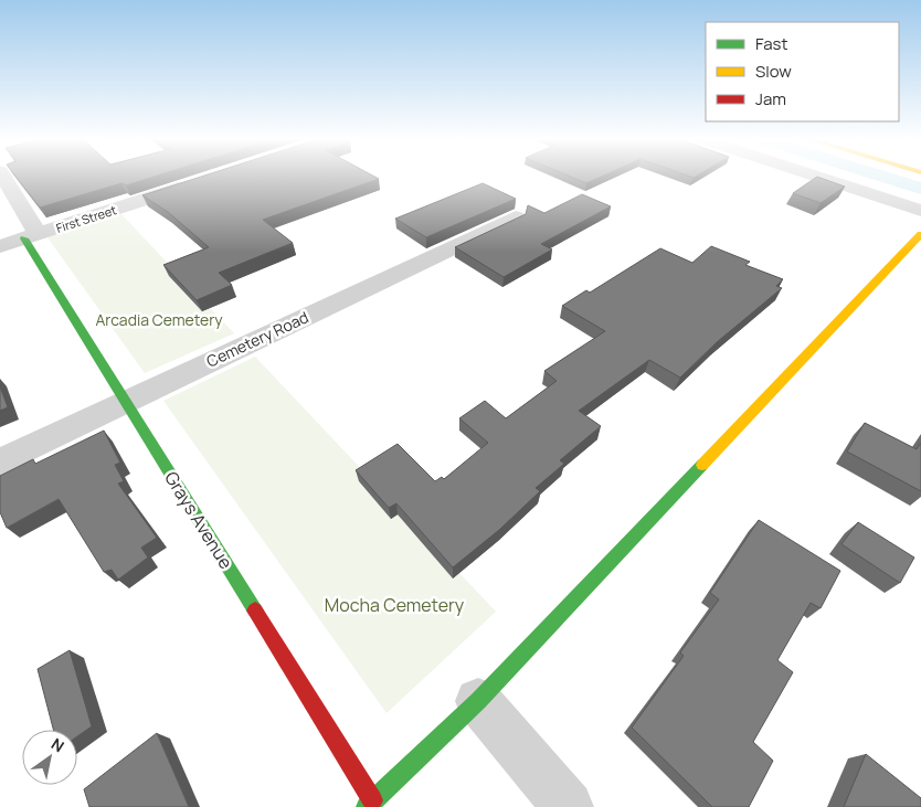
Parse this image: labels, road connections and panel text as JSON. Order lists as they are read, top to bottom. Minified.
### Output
{"streets":{"street":["First Street","Cemetery Road","Grays Avenue"]},"crossings":[["First Street","Grays Avenue"],["Cemetery Road","Grays Avenue"]],"parks":["Arcadia Cemetery","Mocha Cemetery"],"legend":["Fast","Slow","Jam"],"north":"top right"}
